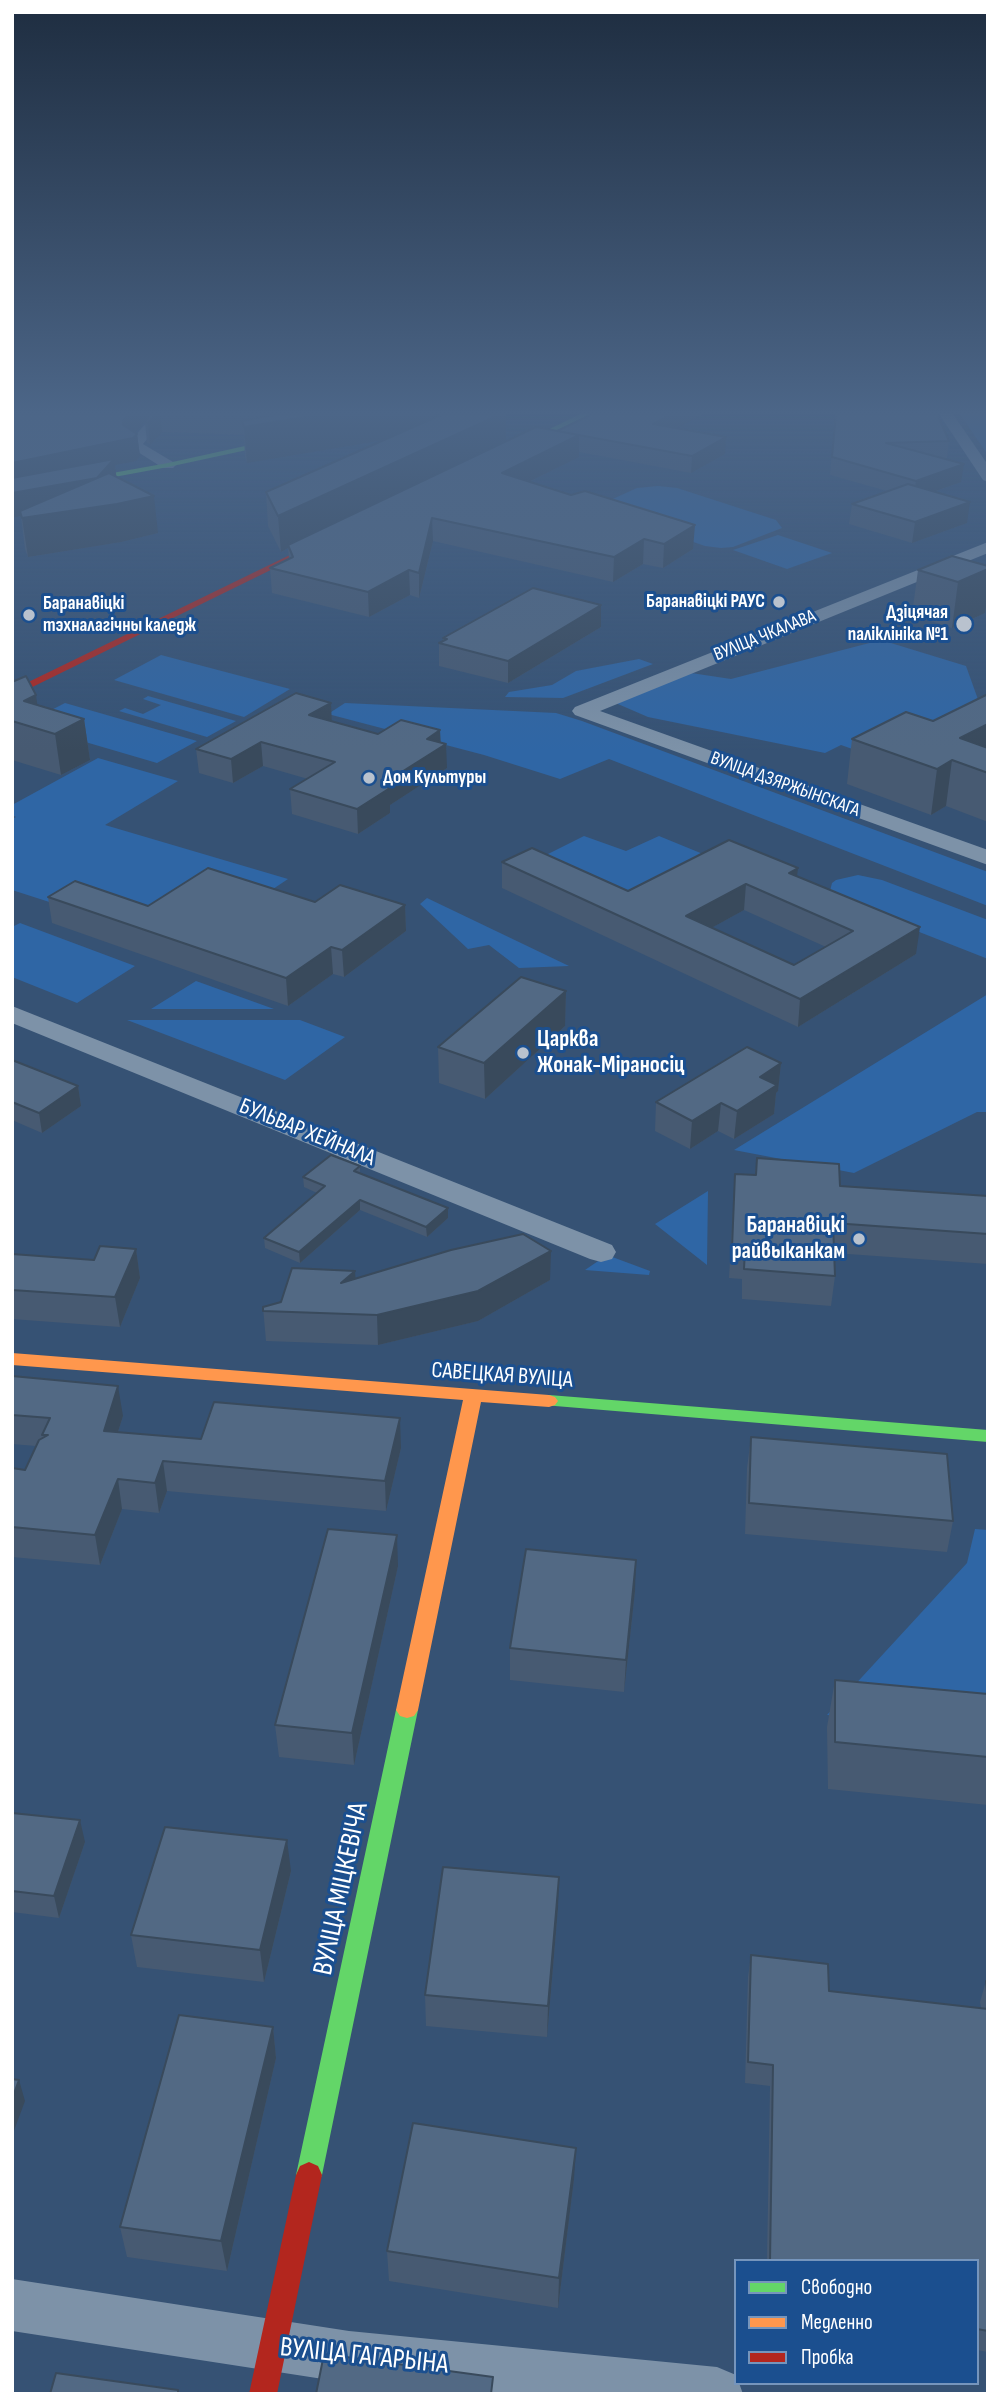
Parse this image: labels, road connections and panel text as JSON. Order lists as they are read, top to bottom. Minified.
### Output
{"streets":{"main road":["САВЕЦКАЯ ВУЛІЦА","ВУЛІЦА МІЦКЕВІЧА"],"street":["ВУЛІЦА ЧКАЛАВА","ВУЛІЦА ДЗЯРЖЫНСКАГА","БУЛЬВАР ХЕЙНАЛА","ВУЛІЦА ГАГАРЫНА"]},"crossings":[["ВУЛІЦА ЧКАЛАВА","ВУЛІЦА ДЗЯРЖЫНСКАГА"],["САВЕЦКАЯ ВУЛІЦА","ВУЛІЦА МІЦКЕВІЧА"],["ВУЛІЦА МІЦКЕВІЧА","ВУЛІЦА ГАГАРЫНА"]],"places":["Баранавіцкі РАУС","Баранавіцкі тэхналагічны каледж","Дзіцячая паліклініка №1","Дом Культуры","Царква Жонак-Міраносіц","Баранавіцкі райвыканкам"],"legend":["Свободно","Медленно","Пробка"]}
